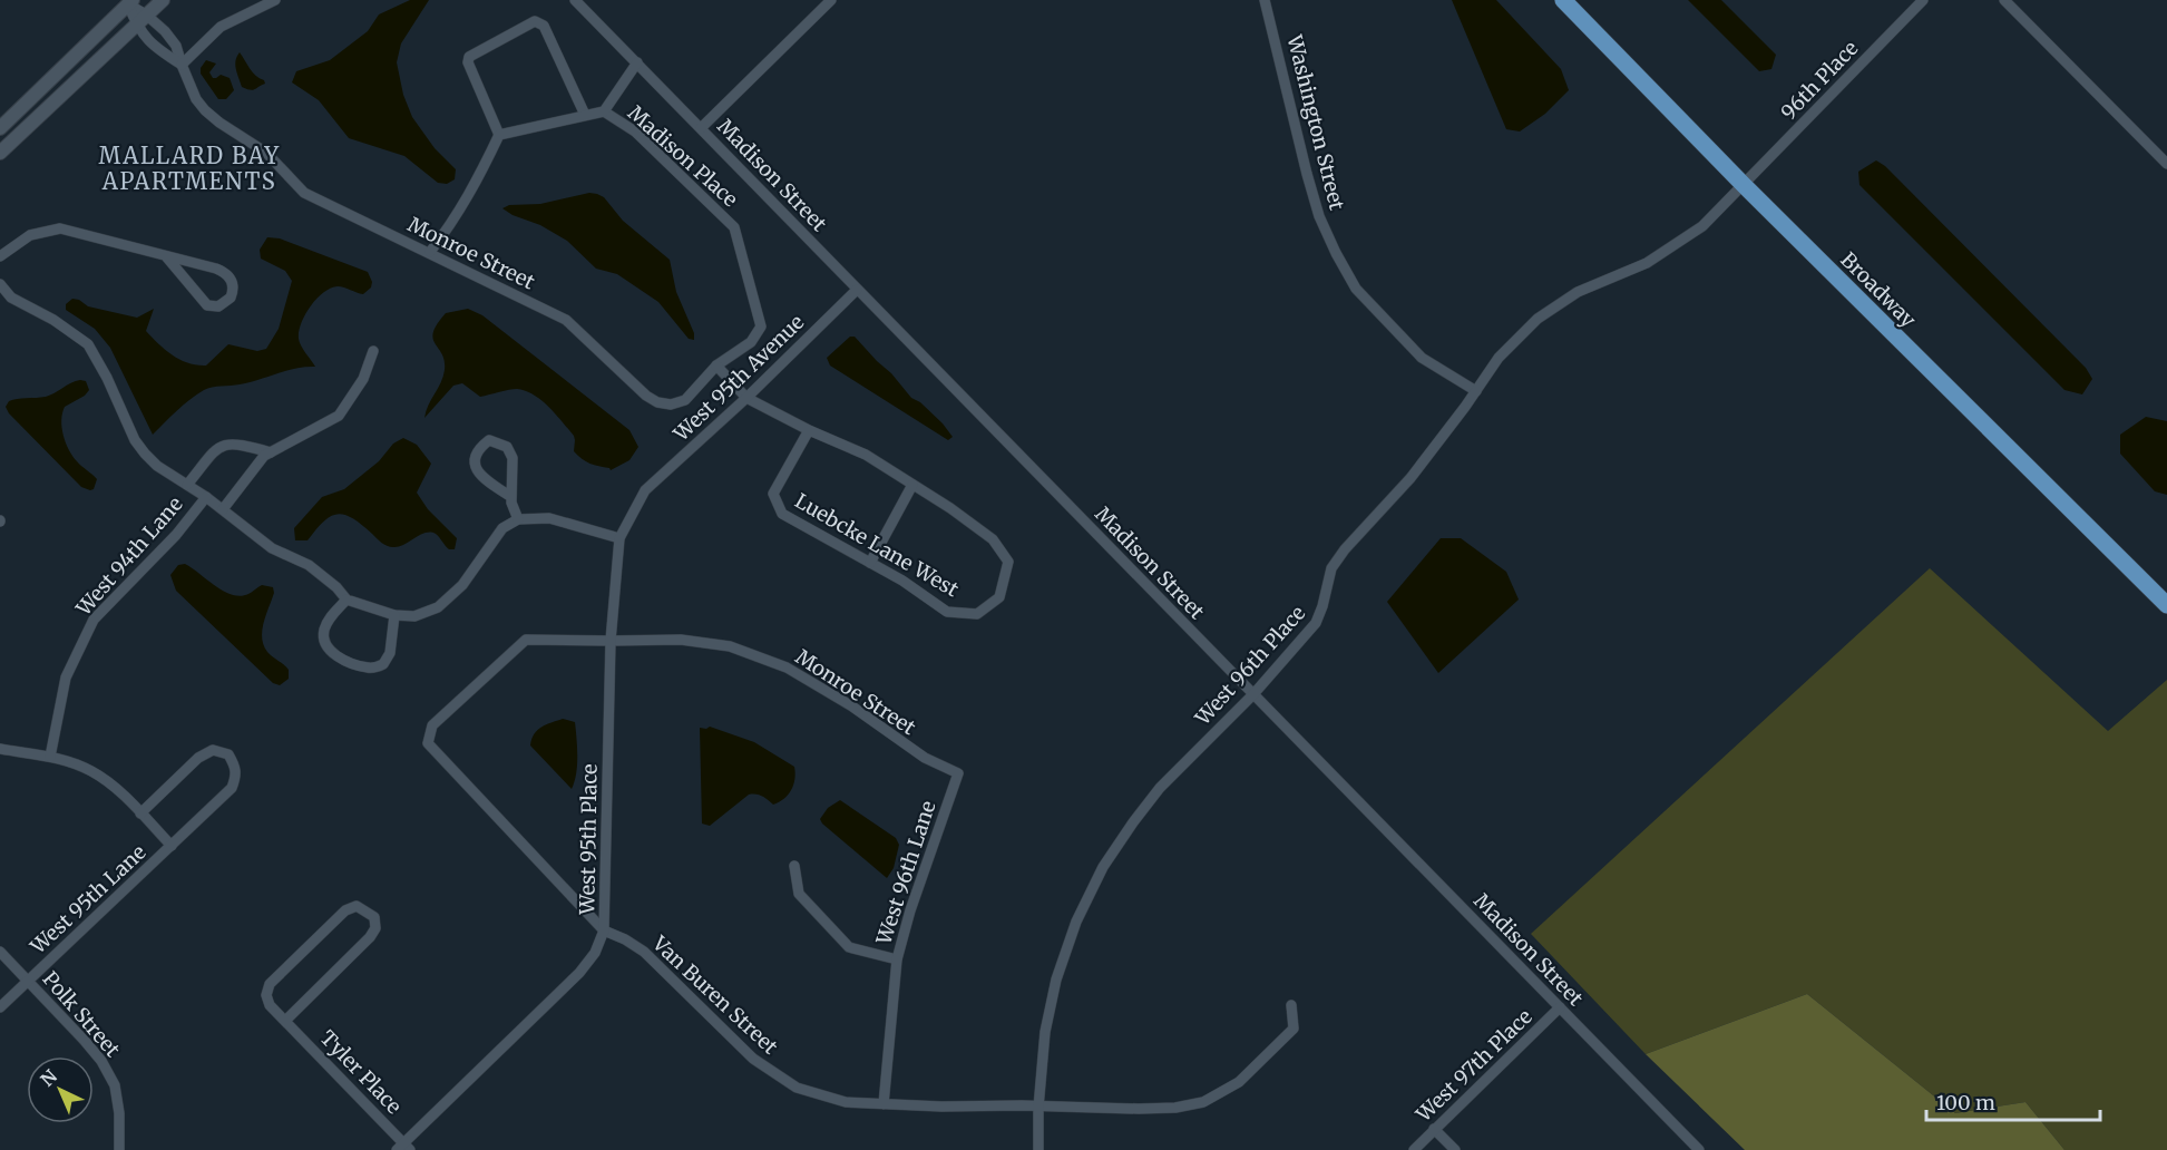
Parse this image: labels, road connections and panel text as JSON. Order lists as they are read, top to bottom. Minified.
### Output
{"streets":{"main road":["Broadway"],"street":["96th Place","Washington Street","Madison Place","Madison Street","Monroe Street","West 95th Avenue","Luebcke Lane West","West 94th Lane","West 96th Place","West 95th Place","West 96th Lane","West 95th Lane","Van Buren Street","Polk Street","West 97th Place","Tyler Place"]},"crossings":[["96th Place","Broadway"],["96th Place","West 96th Place"],["Washington Street","West 96th Place"],["Madison Place","Monroe Street"],["Madison Street","West 95th Avenue"],["Madison Street","West 96th Place"],["Madison Street","West 97th Place"],["Monroe Street","West 95th Place"],["Monroe Street","West 96th Lane"],["Monroe Street","Van Buren Street"],["Broadway","West 96th Place"],["West 95th Avenue","West 95th Place"],["West 96th Place","Van Buren Street"],["West 95th Place","Van Buren Street"],["West 95th Place","Tyler Place"],["West 96th Lane","Van Buren Street"],["West 95th Lane","Polk Street"]],"districts":["MALLARD BAY APARTMENTS"],"scale_bar":"100 m","north":"top left"}
